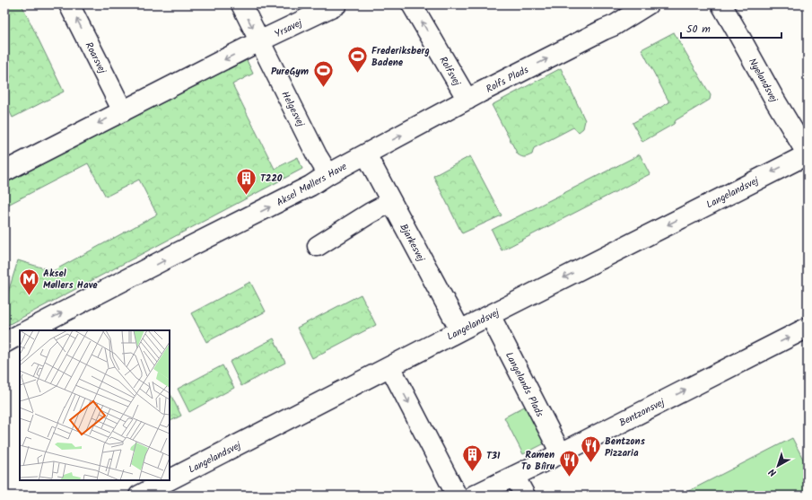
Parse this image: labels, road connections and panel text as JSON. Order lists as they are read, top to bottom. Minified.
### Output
{"streets":{"street":["Yrsavej","Roarsvej","Rolfsvej","Rolfs Plads","Nyelandsvej","Helgesvej","Aksel Møllers Have","Langelandsvej","Bjarkesvej","Langelands Plads","Bentzonsvej"]},"crossings":[["Yrsavej","Helgesvej"],["Rolfsvej","Rolfs Plads"],["Rolfs Plads","Aksel Møllers Have"],["Rolfs Plads","Bjarkesvej"],["Nyelandsvej","Langelandsvej"],["Helgesvej","Aksel Møllers Have"],["Aksel Møllers Have","Bjarkesvej"],["Langelandsvej","Bjarkesvej"],["Langelandsvej","Langelands Plads"],["Langelands Plads","Bentzonsvej"]],"one_way":["Roarsvej","Rolfsvej","Rolfs Plads","Langelandsvej","Bentzonsvej"],"places":{"sports":["Frederiksberg Badene","PureGym"],"building":["T220","T31"],"metro station":["Aksel Møllers Have"],"restaurant":["Bentzons Pizzaria","Ramen To Bíiru"]},"scale_bar":"50 m","north":"bottom left"}
